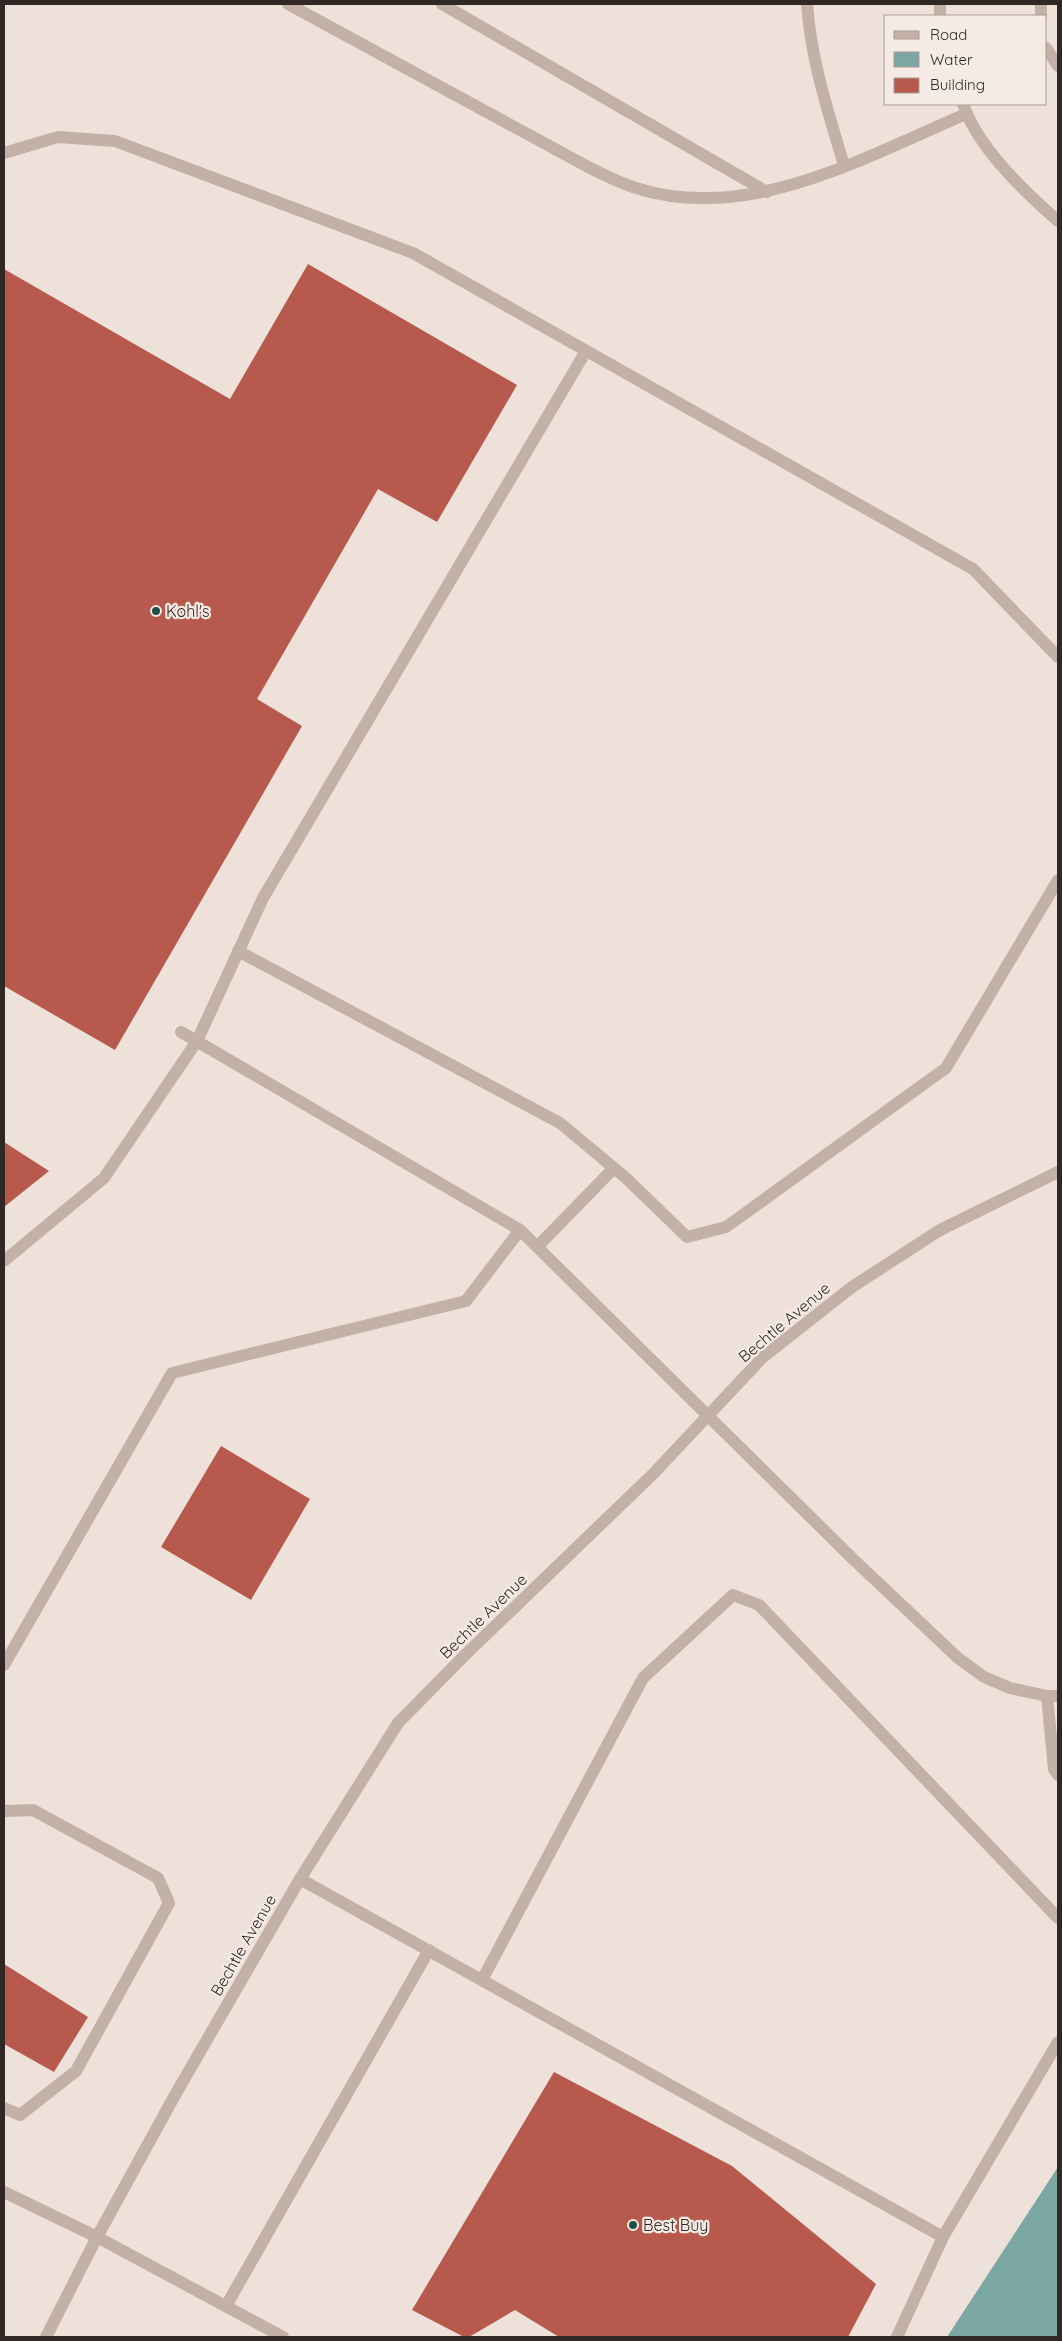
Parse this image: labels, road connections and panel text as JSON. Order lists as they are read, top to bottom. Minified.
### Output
{"streets":{"street":["Bechtle Avenue"]},"places":["Kohl's","Best Buy"],"legend":["Road","Water","Building"]}
